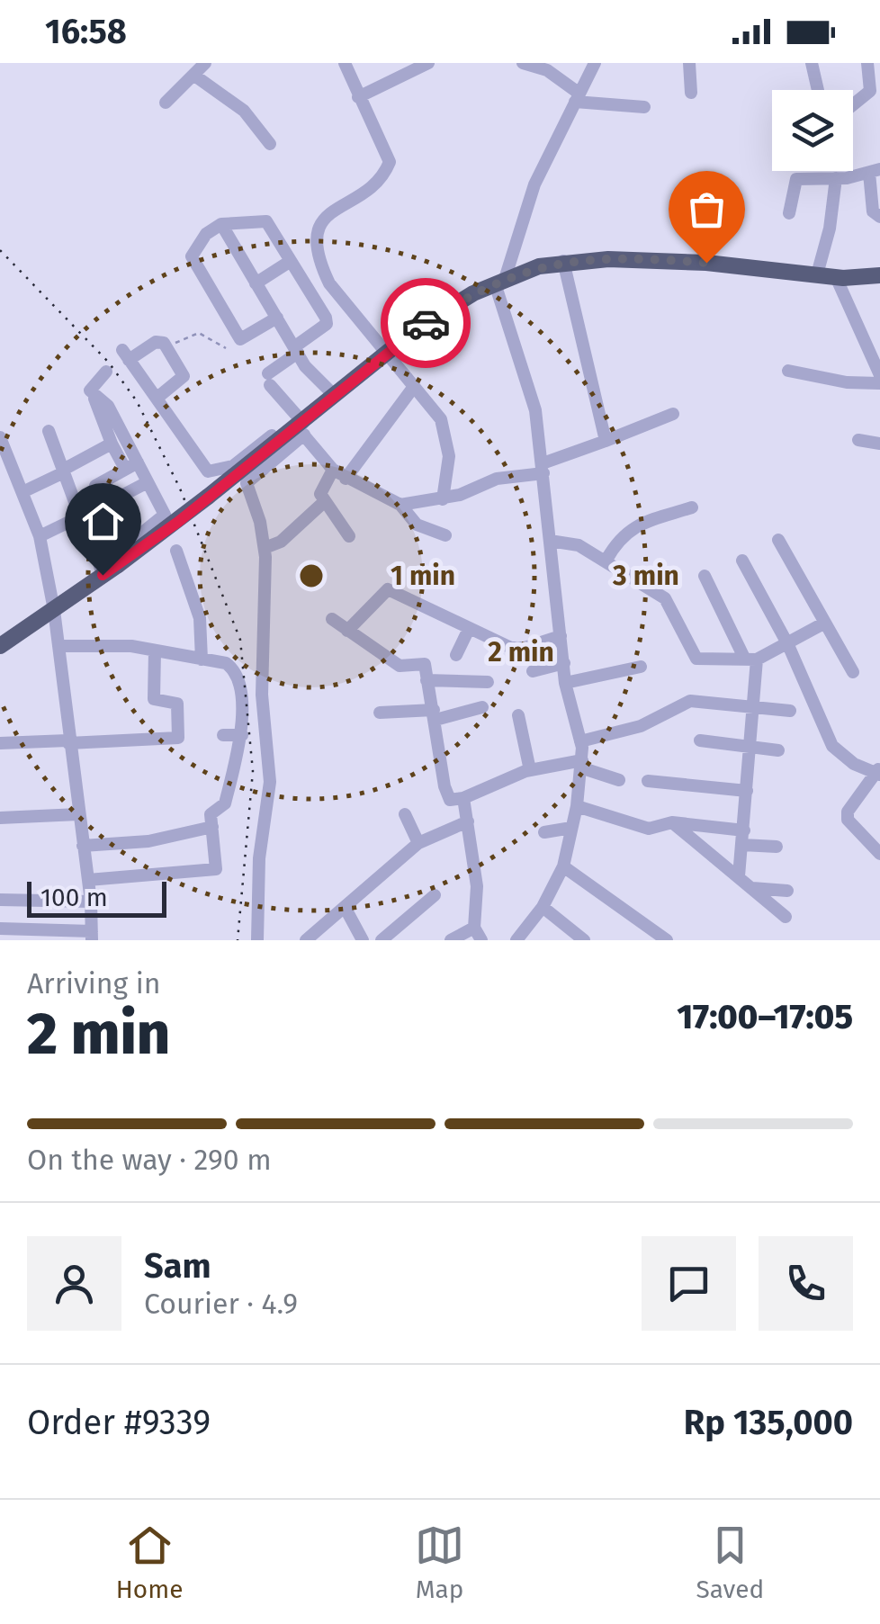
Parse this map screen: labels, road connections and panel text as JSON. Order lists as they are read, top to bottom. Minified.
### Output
{"scale_bar":"100 m","page":{"status":"16:58","scale":"100 m","heading":["2 min","Arriving in","17:00–17:05"],"panel":["Sam","Courier · 4.9","Order #9339","Rp 135,000"],"bar":"On the way · 290 m","tabs":["Home","Map","Saved"]},"rings":["1 min","3 min","2 min"]}
